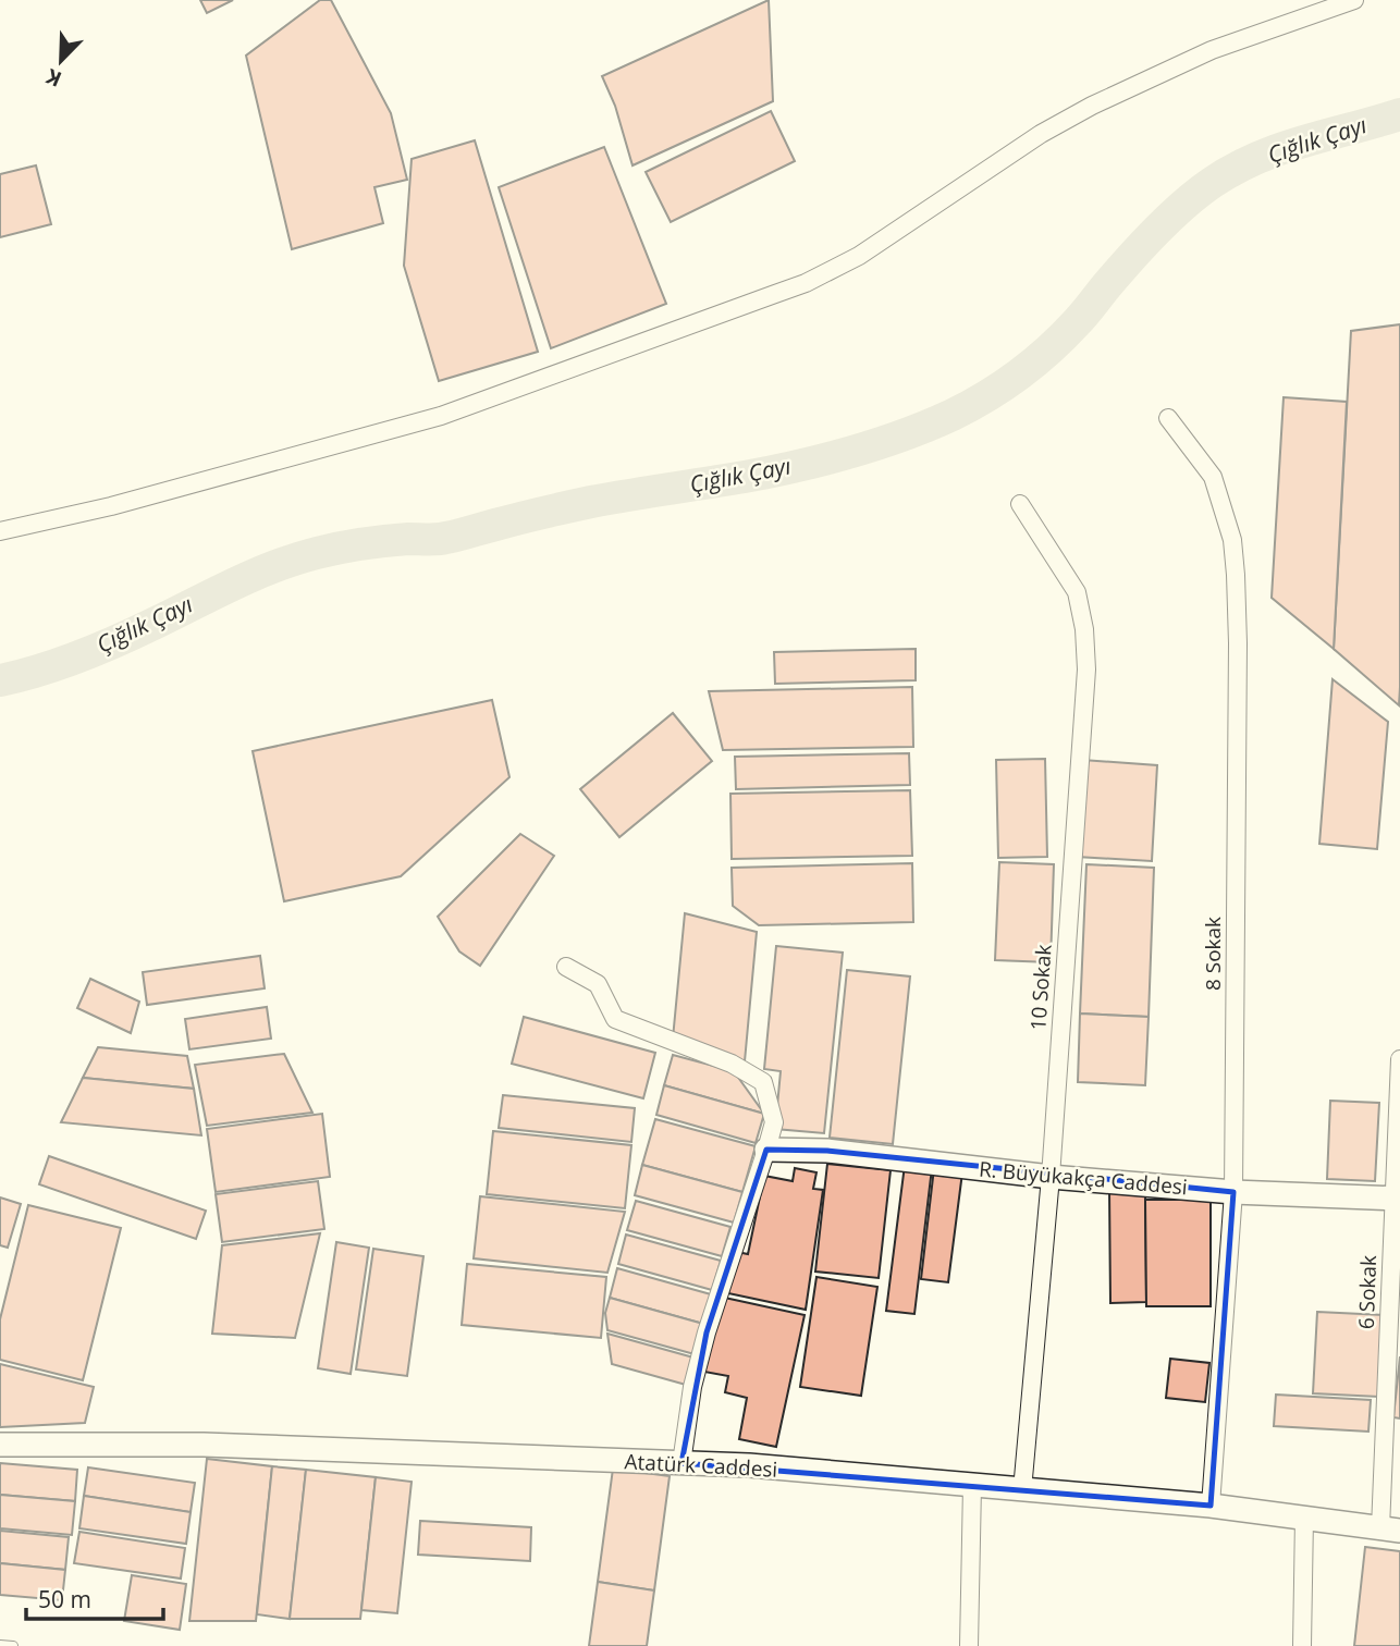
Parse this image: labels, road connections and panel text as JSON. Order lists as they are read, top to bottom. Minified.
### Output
{"streets":{"street":["8 Sokak","10 Sokak","R. Büyükakça Caddesi","6 Sokak","Atatürk Caddesi"]},"crossings":[["8 Sokak","R. Büyükakça Caddesi"],["8 Sokak","Atatürk Caddesi"],["10 Sokak","R. Büyükakça Caddesi"],["10 Sokak","Atatürk Caddesi"],["R. Büyükakça Caddesi","6 Sokak"],["6 Sokak","Atatürk Caddesi"]],"water":["Çığlık Çayı"],"scale_bar":"50 m","north":"bottom left"}
